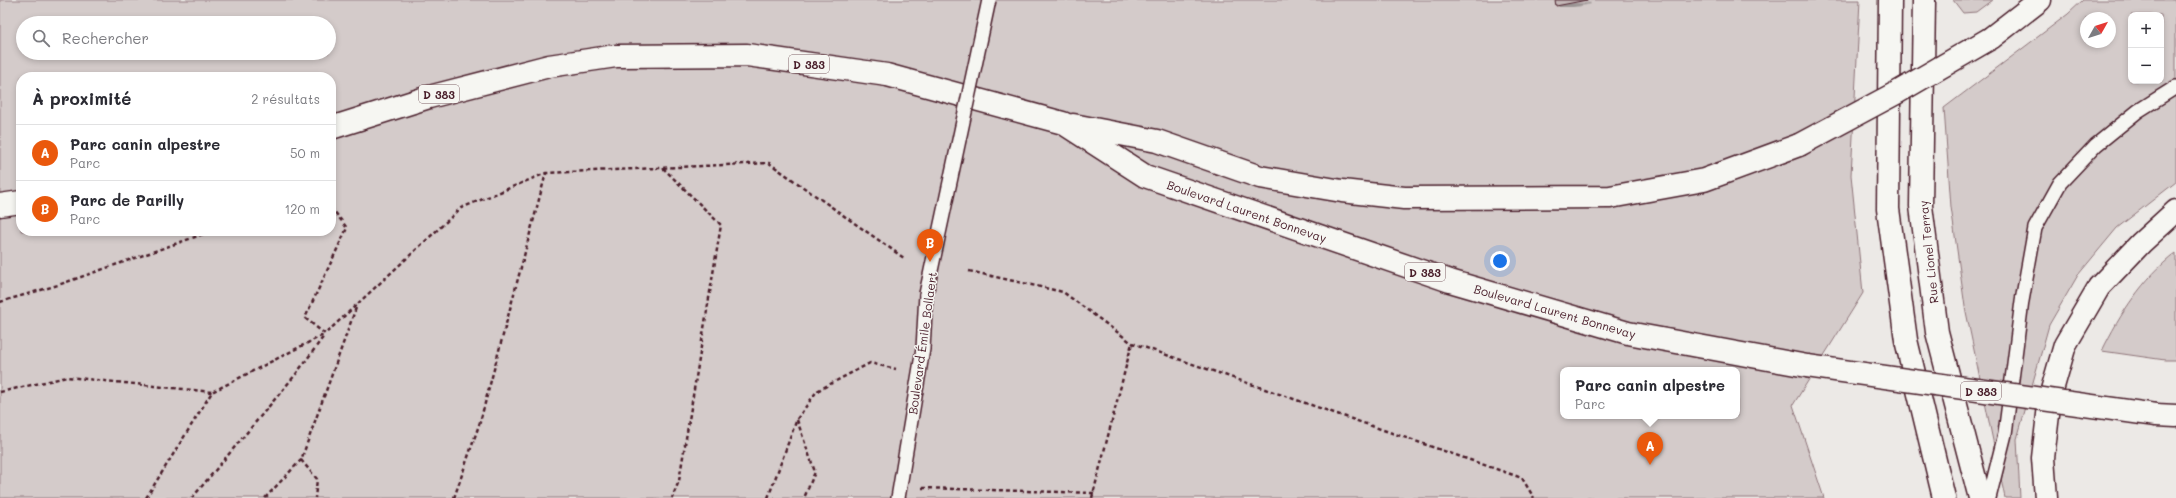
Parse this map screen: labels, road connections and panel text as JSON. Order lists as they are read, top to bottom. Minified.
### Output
{"streets":{"main road":["D 383","Boulevard Laurent Bonnevay","Rue Lionel Terray"],"lane":["Boulevard Émile Bollaert"]},"north":"top right","page":{"map_buttons":["+","−"],"search":"Rechercher","heading":["À proximité","2 résultats"],"list":[{"mark":"A","name":"Parc canin alpestre","note":"Parc","value":"50 m"},{"mark":"B","name":"Parc de Parilly","note":"Parc","value":"120 m"}],"pins":["B","A"],"popup":["Parc canin alpestre","Parc"]}}
